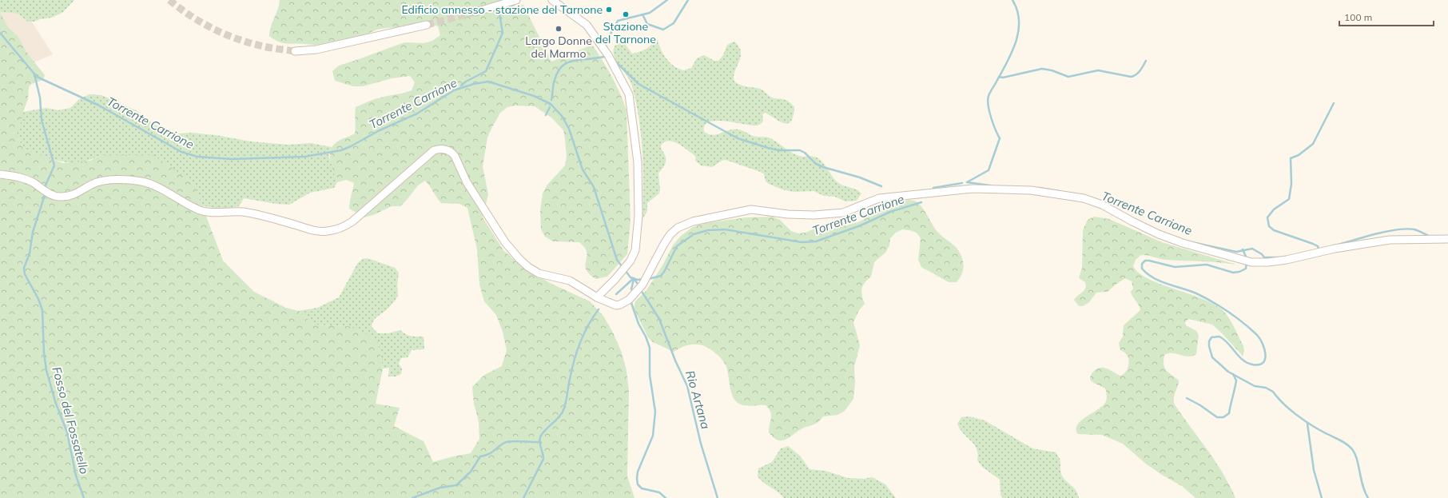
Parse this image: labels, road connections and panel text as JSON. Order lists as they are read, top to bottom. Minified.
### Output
{"water":["Torrente Carrione","Rio Artana","Fosso del Fossatello"],"places":["Edificio annesso - stazione del Tarnone","Stazione del Tarnone","Largo Donne del Marmo"],"scale_bar":"100 m"}
